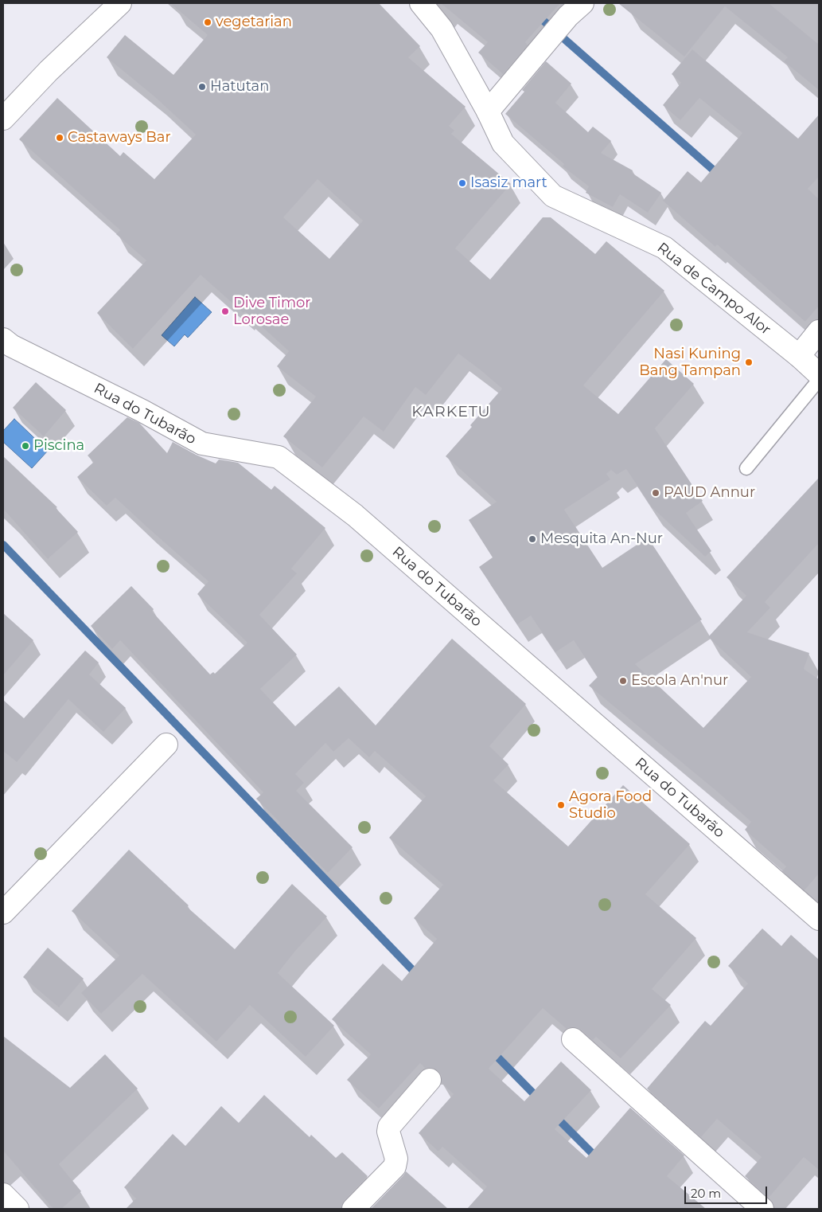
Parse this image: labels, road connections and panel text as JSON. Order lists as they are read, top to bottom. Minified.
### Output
{"streets":{"street":["Rua de Campo Alor","Rua do Tubarão"]},"districts":["KARKETU"],"places":["vegetarian","Hatutan","Castaways Bar","Isasiz mart","Dive Timor Lorosae","Nasi Kuning Bang Tampan","Piscina","PAUD Annur","Mesquita An-Nur","Escola An'nur","Agora Food Studio"],"scale_bar":"20 m"}
